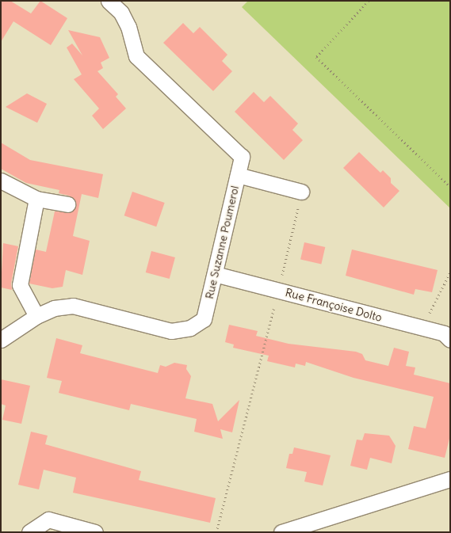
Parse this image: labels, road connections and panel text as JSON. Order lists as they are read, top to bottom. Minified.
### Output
{"streets":{"street":["Rue Suzanne Poumerol","Rue Françoise Dolto"]},"crossings":[["Rue Suzanne Poumerol","Rue Françoise Dolto"]]}
